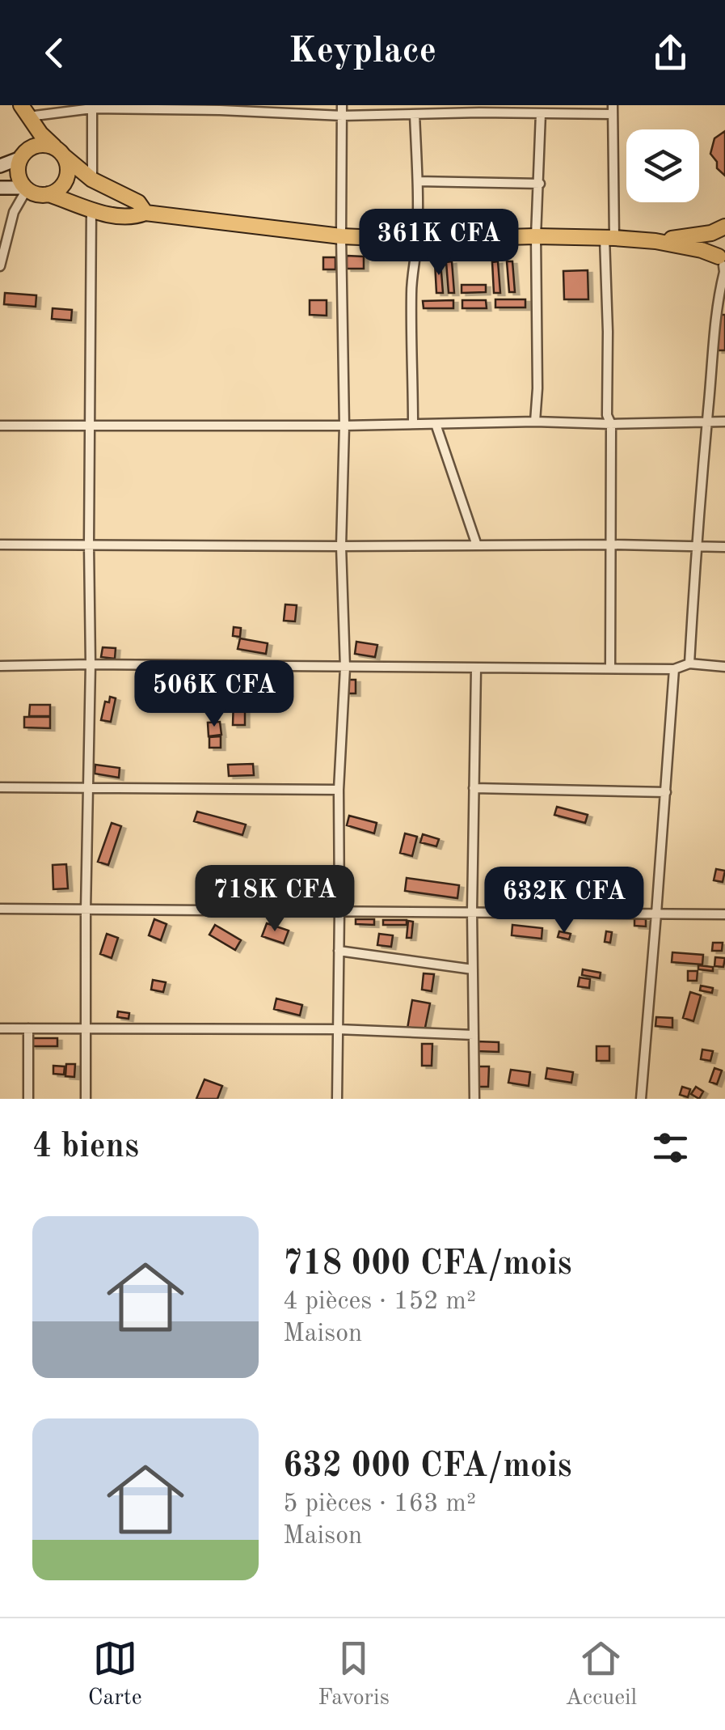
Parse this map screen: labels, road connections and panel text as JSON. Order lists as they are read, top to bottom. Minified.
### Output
{"page":{"header":"Keyplace","price":["361K CFA","506K CFA","718K CFA","632K CFA"],"heading":"4 biens","list":[{"name":"718 000 CFA/mois","note":"4 pièces · 152 m² · Maison"},{"name":"632 000 CFA/mois","note":"5 pièces · 163 m² · Maison"}],"tabs":["Carte","Favoris","Accueil"]}}
